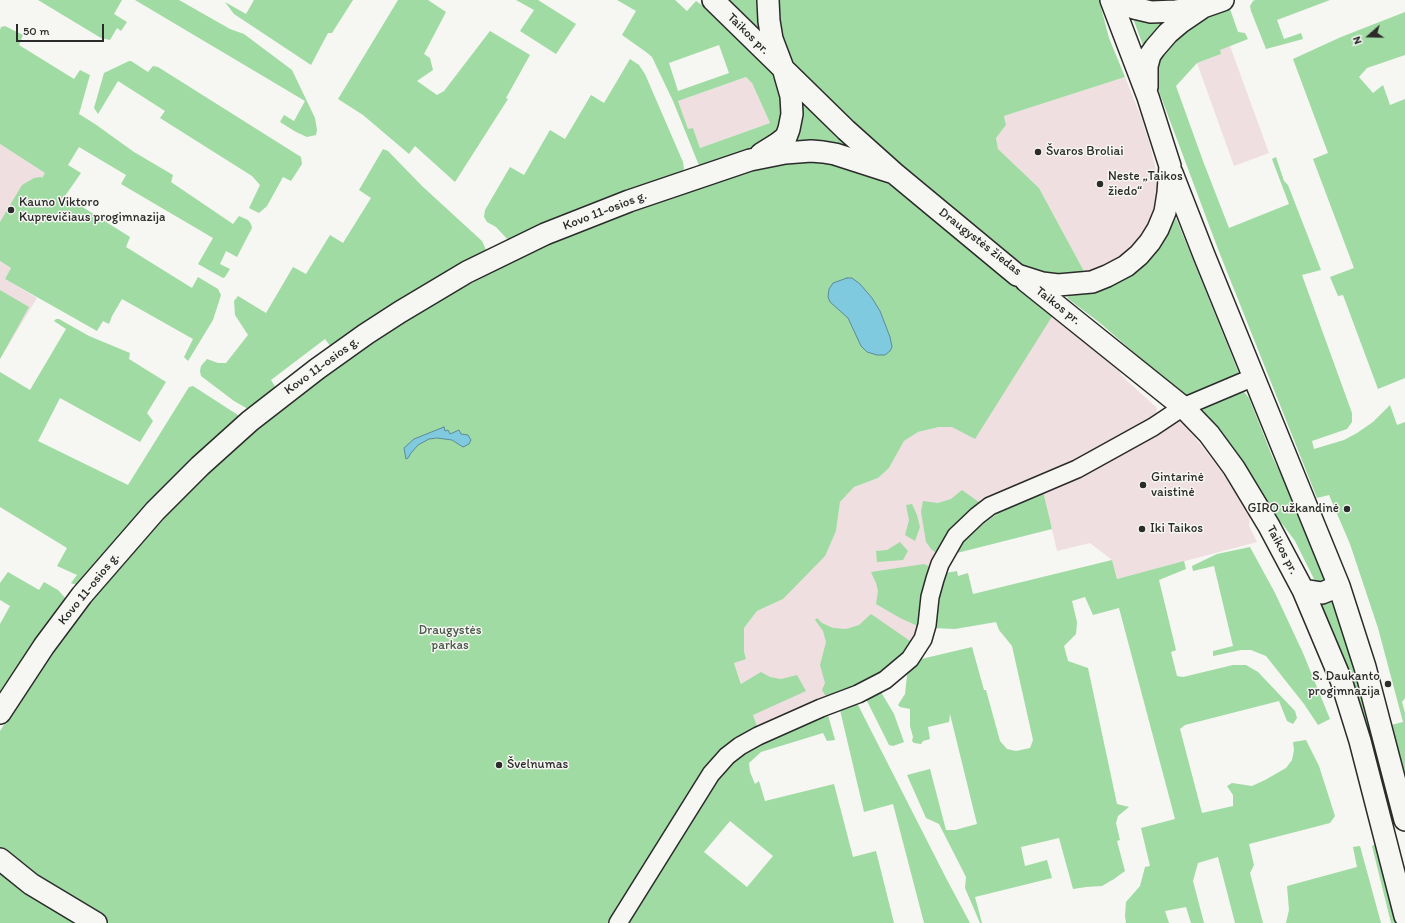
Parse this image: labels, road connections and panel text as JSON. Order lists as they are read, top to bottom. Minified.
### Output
{"streets":{"main road":["Taikos pr.","Kovo 11-osios g.","Draugystės žiedas"]},"crossings":[["Taikos pr.","Kovo 11-osios g."],["Taikos pr.","Draugystės žiedas"],["Kovo 11-osios g.","Draugystės žiedas"]],"parks":["Draugystės parkas"],"places":["Švaros Broliai","Neste „Taikos žiedo“","Kauno Viktoro Kuprevičiaus progimnazija","Gintarinė vaistinė","GIRO užkandinė","Iki Taikos","S. Daukanto progimnazija","Švelnumas"],"scale_bar":"50 m","north":"left"}
